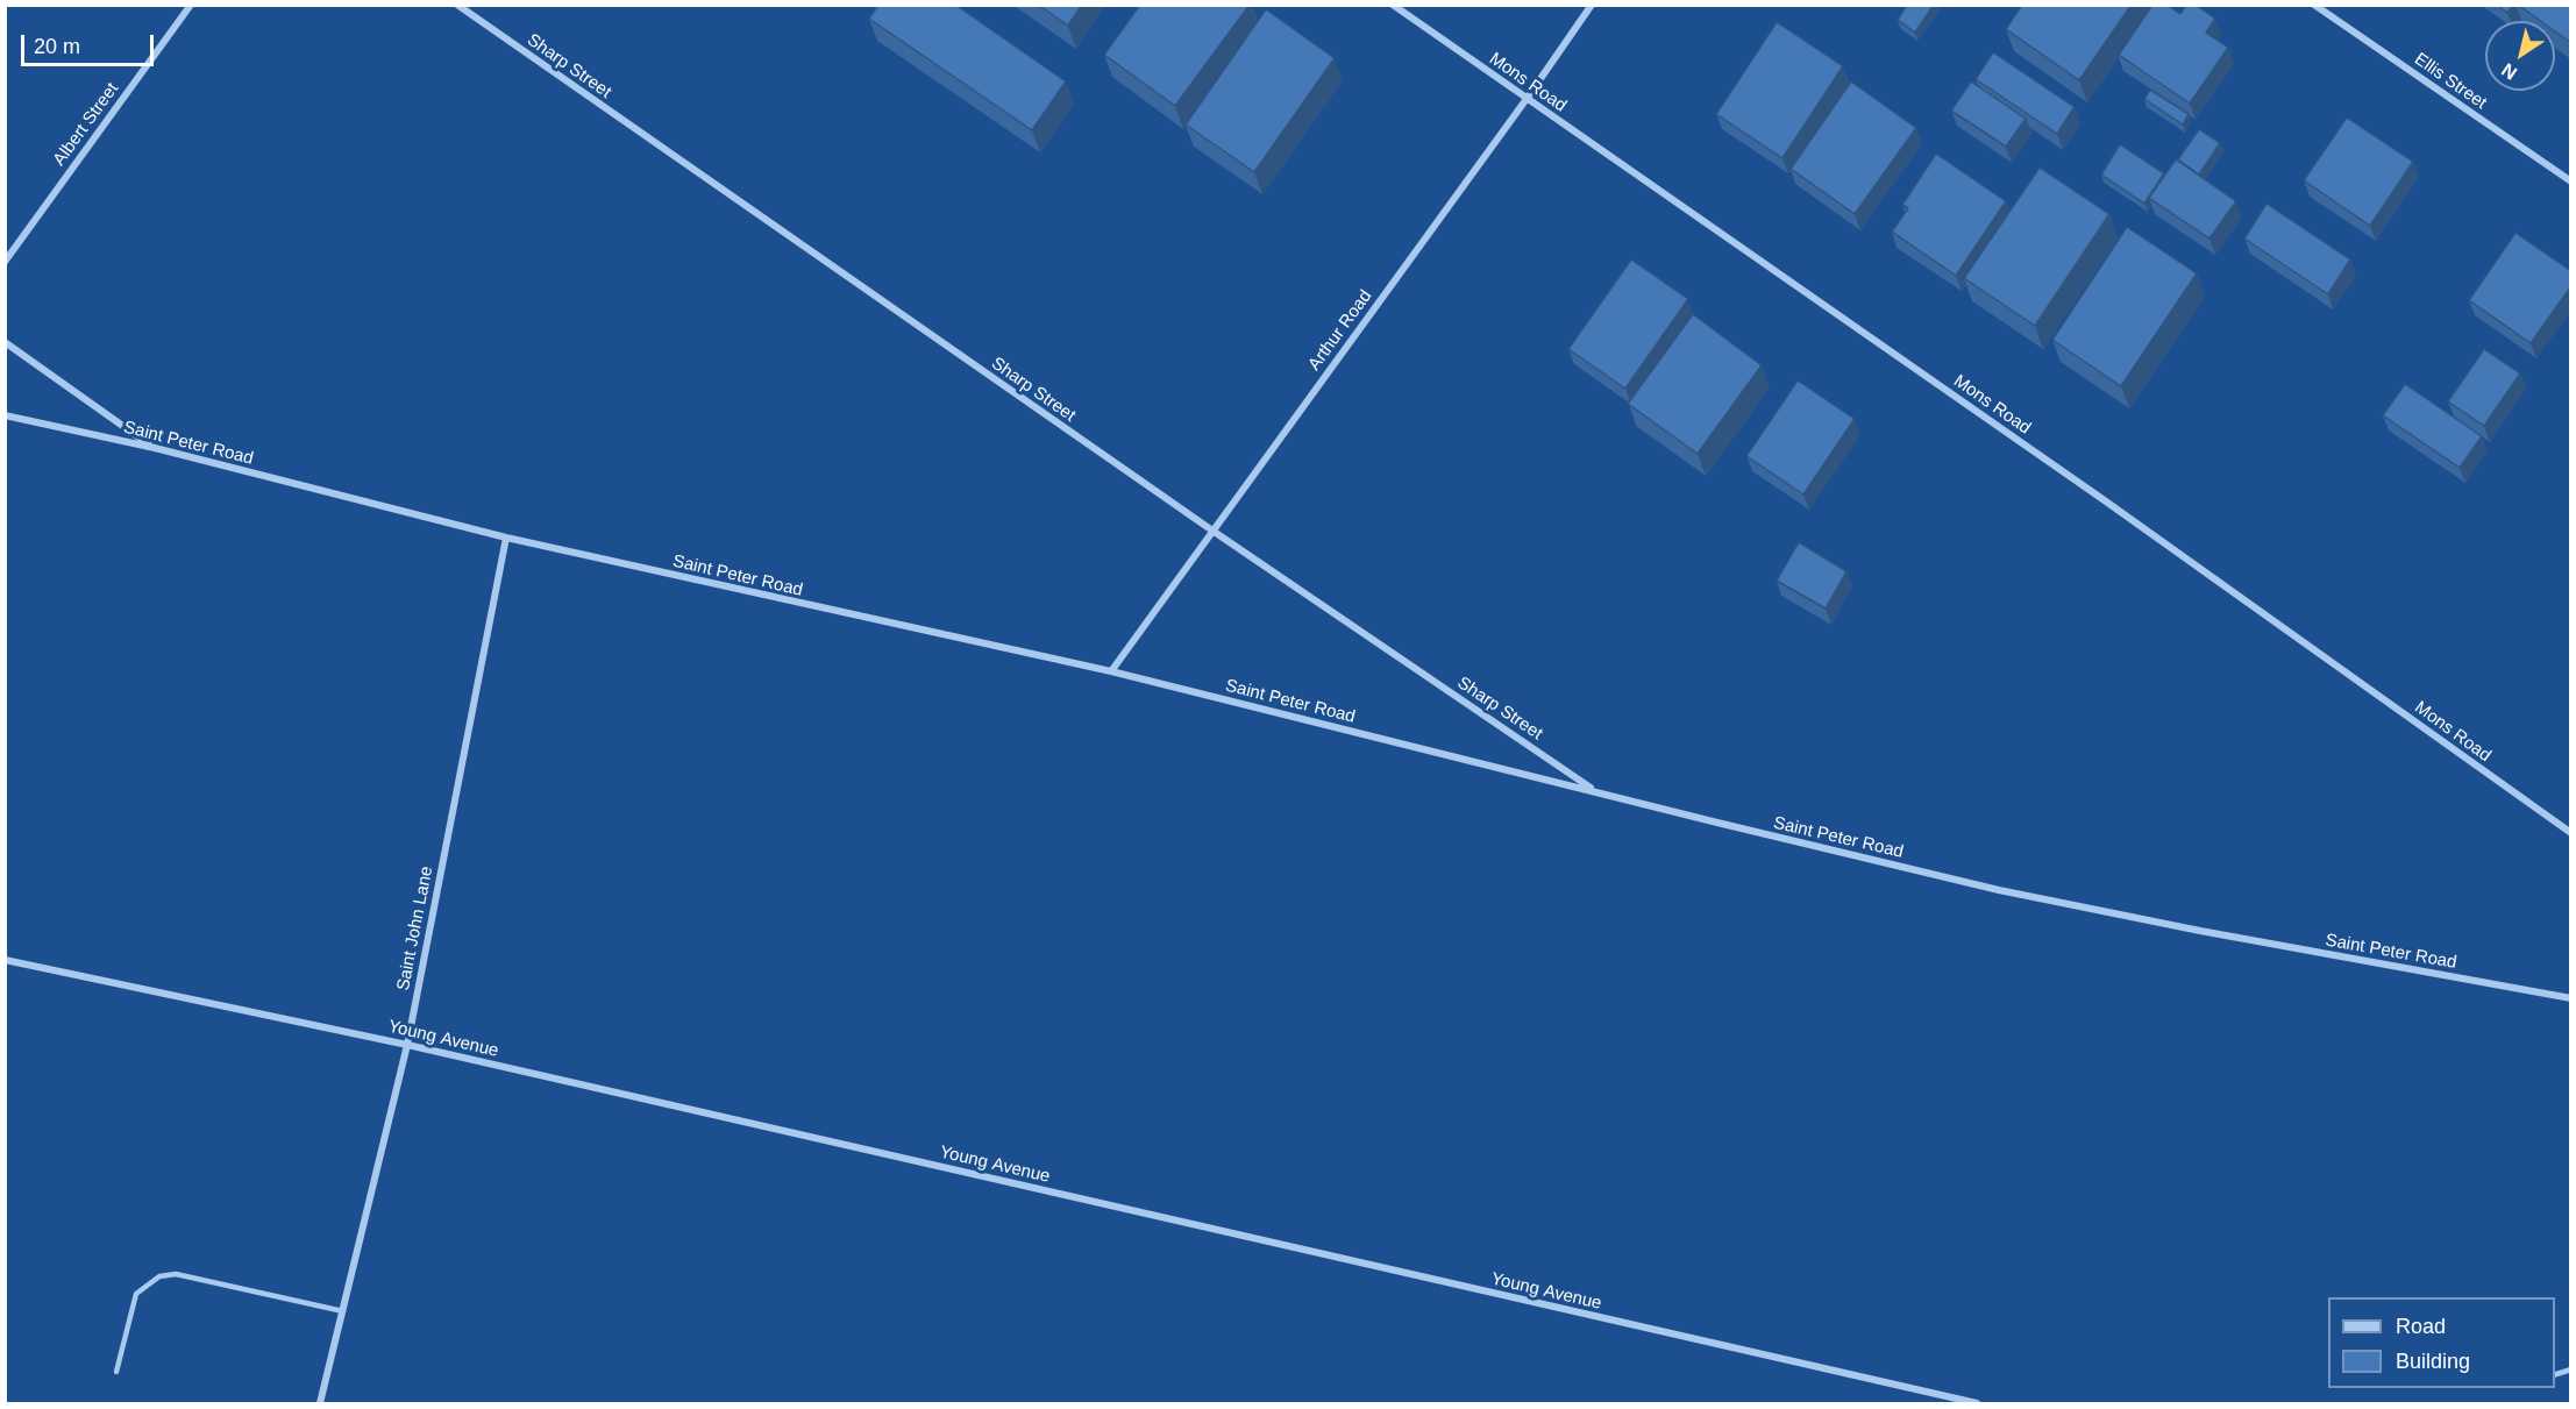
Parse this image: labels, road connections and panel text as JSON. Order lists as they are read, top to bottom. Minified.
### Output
{"streets":{"street":["Sharp Street","Ellis Street","Mons Road","Albert Street","Arthur Road","Saint Peter Road","Saint John Lane","Young Avenue"]},"crossings":[["Sharp Street","Arthur Road"],["Sharp Street","Saint Peter Road"],["Mons Road","Arthur Road"],["Arthur Road","Saint Peter Road"],["Saint Peter Road","Saint John Lane"],["Saint John Lane","Young Avenue"]],"legend":["Road","Building"],"scale_bar":"20 m","north":"bottom left"}
